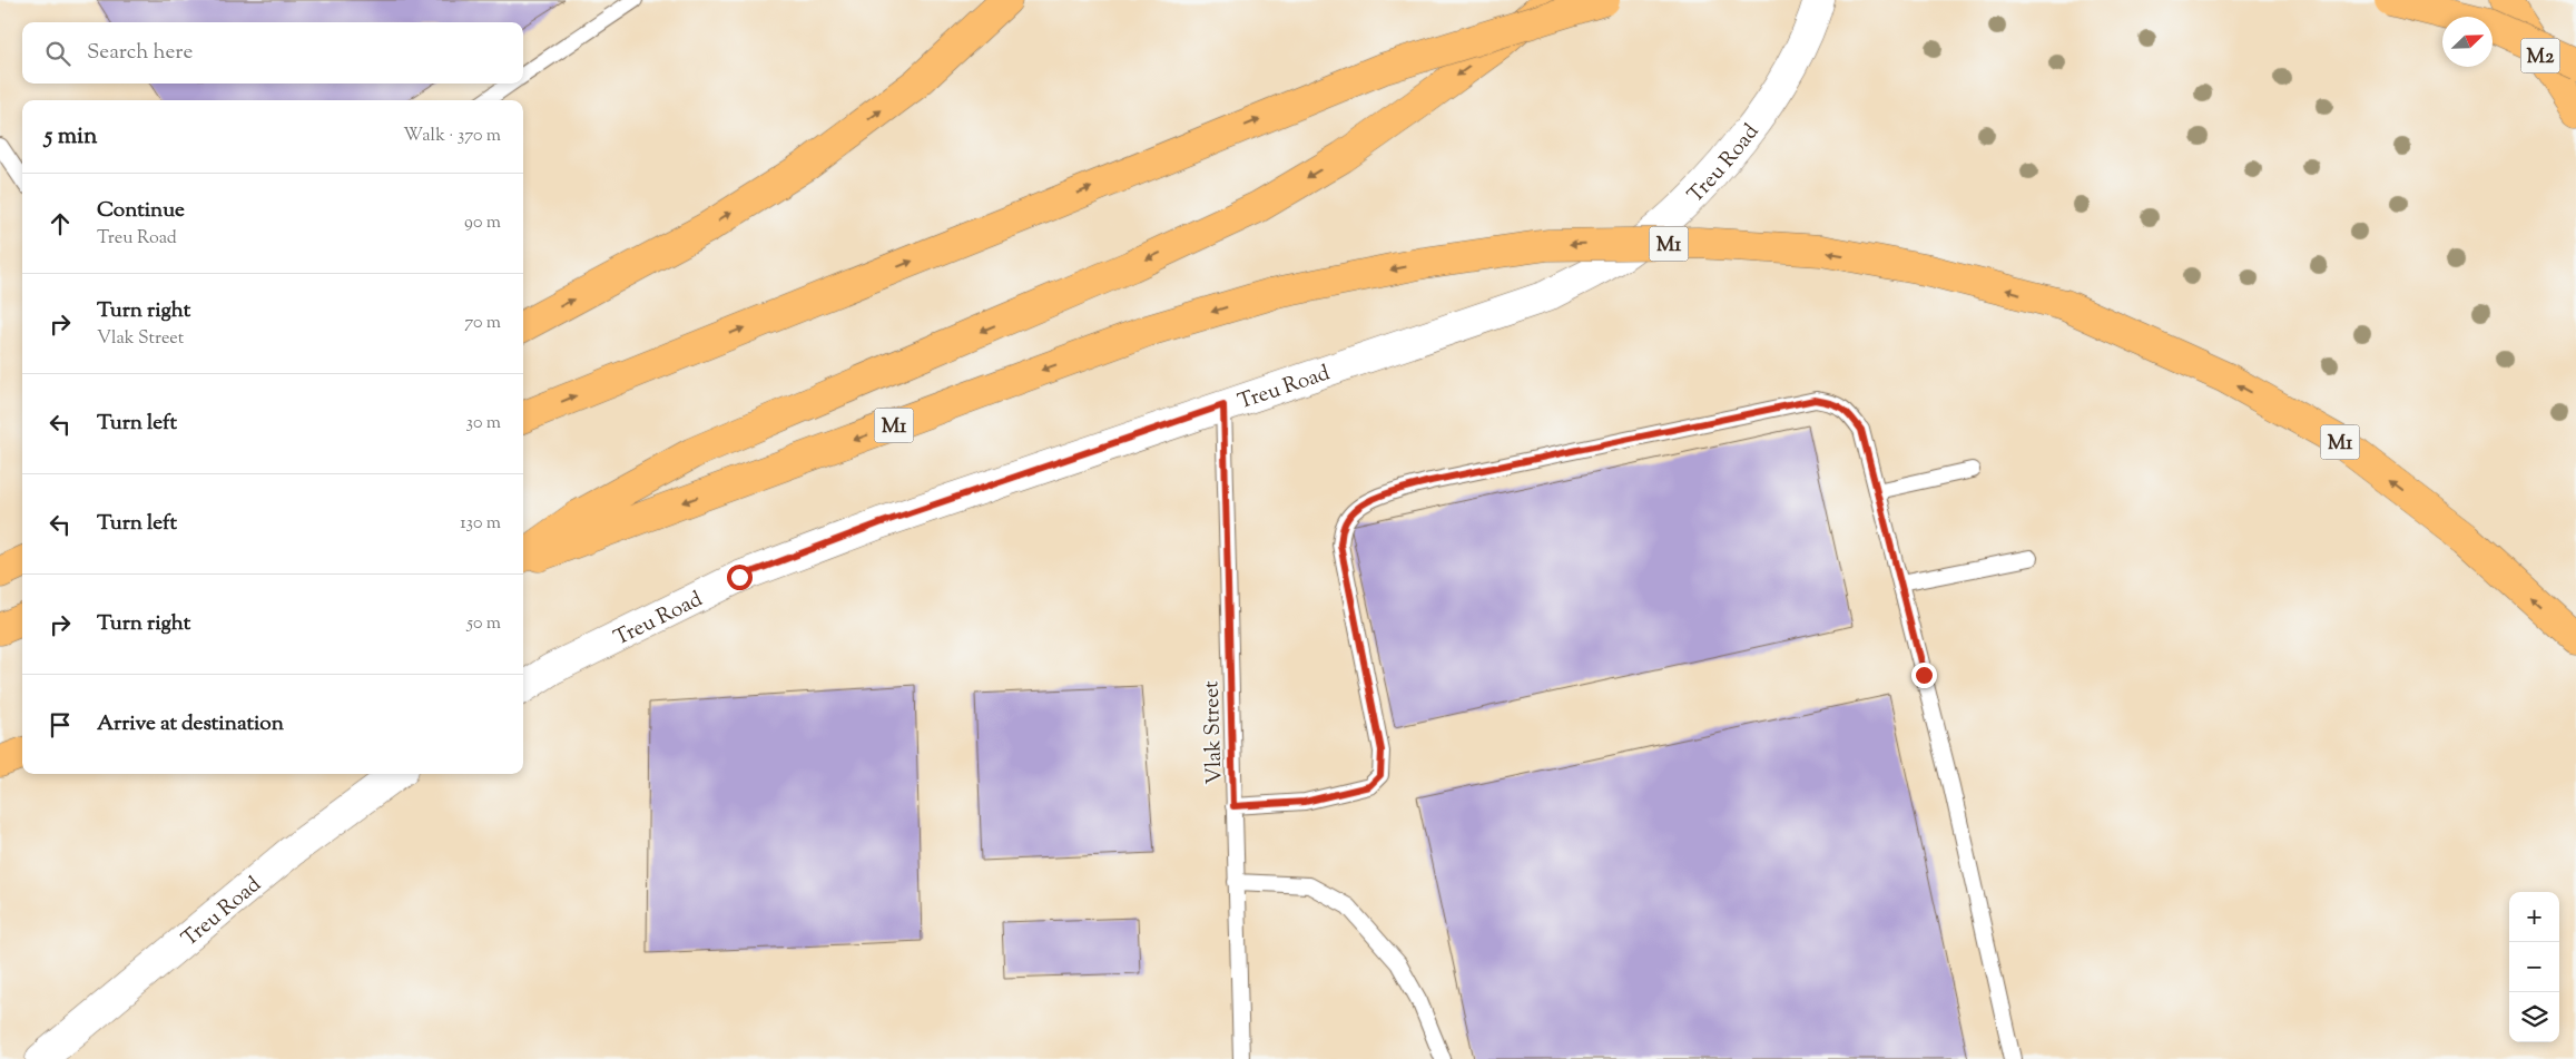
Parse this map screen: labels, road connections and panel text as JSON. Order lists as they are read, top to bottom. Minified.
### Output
{"streets":{"highway":["M2","M1"],"street":["Treu Road"],"lane":["Vlak Street"]},"crossings":[["Treu Road","Vlak Street"]],"north":"top right","page":{"search":"Search here","heading":["5 min","Walk · 370 m"],"list":[["Continue","Treu Road","90 m"],["Turn right","Vlak Street","70 m"],["Turn left","30 m"],["Turn left","130 m"],["Turn right","50 m"],"Arrive at destination"],"map_buttons":["+","−"]}}
